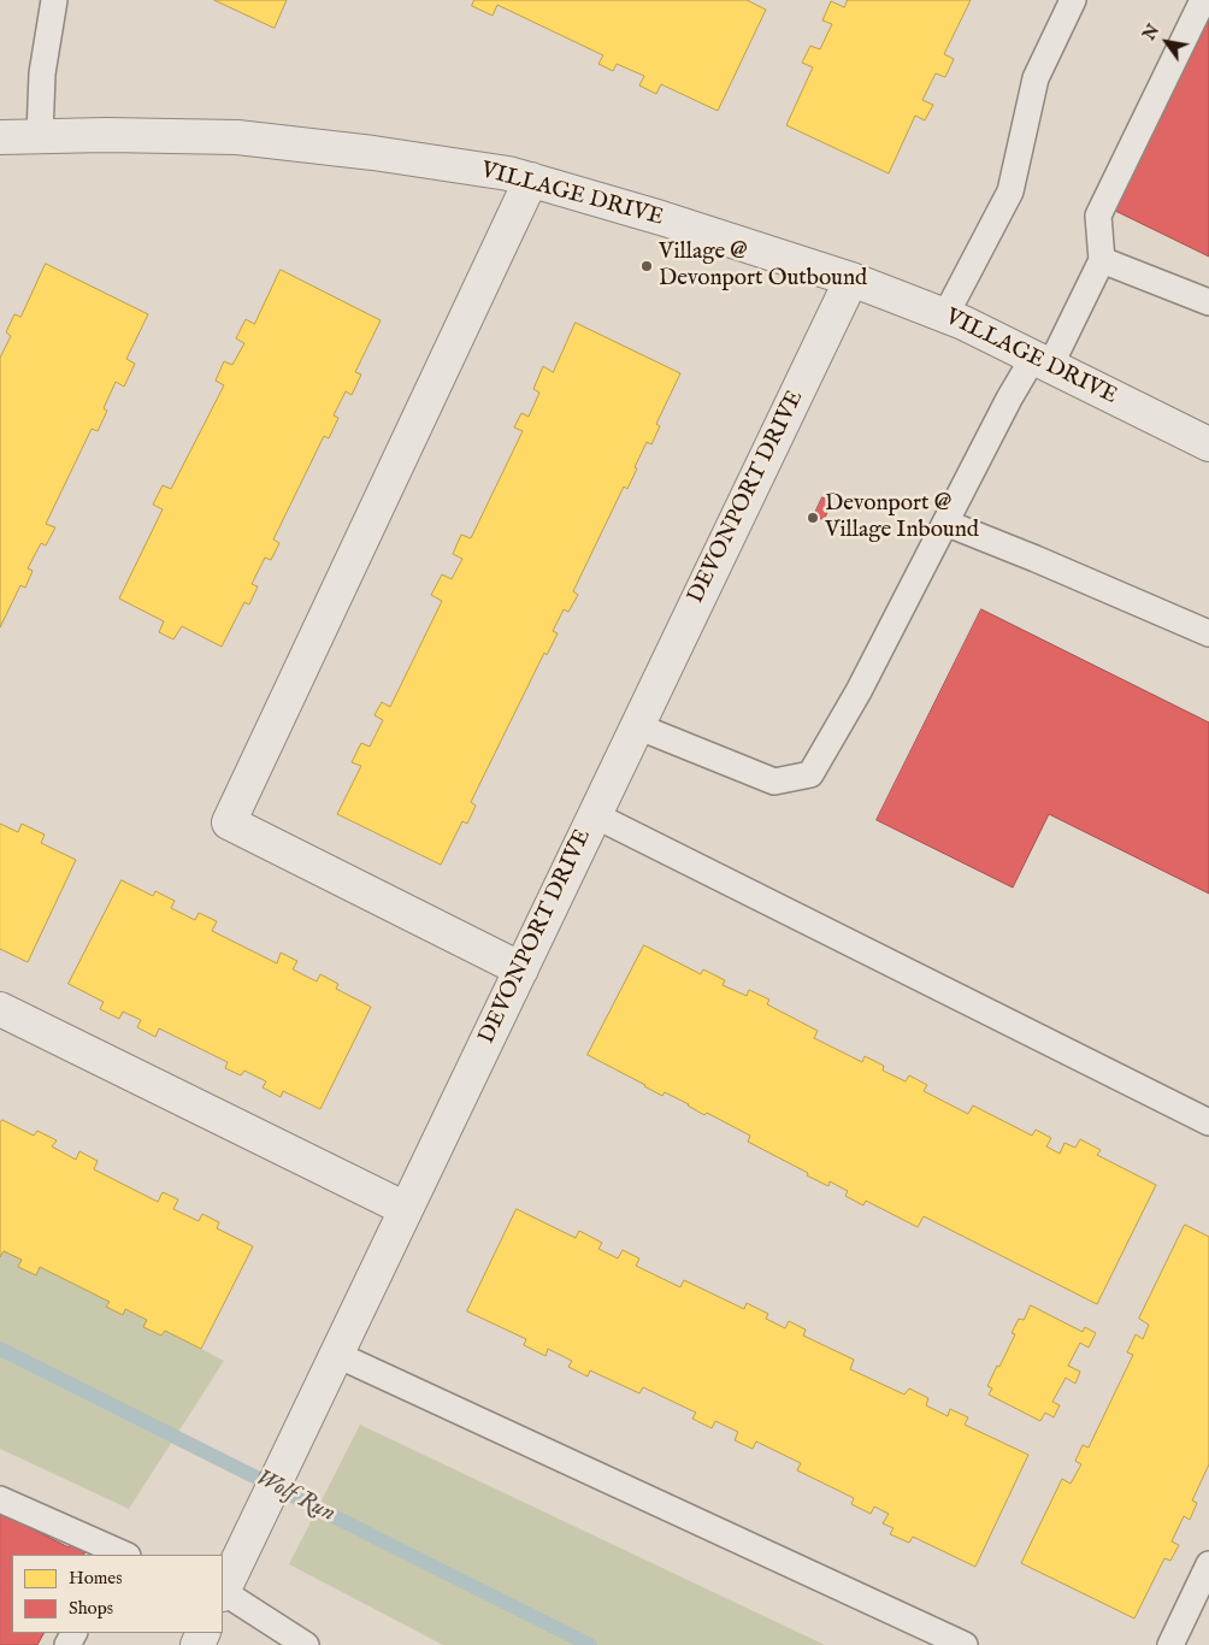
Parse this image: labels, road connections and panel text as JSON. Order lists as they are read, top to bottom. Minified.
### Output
{"streets":{"street":["VILLAGE DRIVE","DEVONPORT DRIVE"]},"crossings":[["VILLAGE DRIVE","DEVONPORT DRIVE"]],"water":["Wolf Run"],"places":["Village @ Devonport Outbound","Devonport @ Village Inbound"],"legend":["Homes","Shops"],"north":"top left"}
